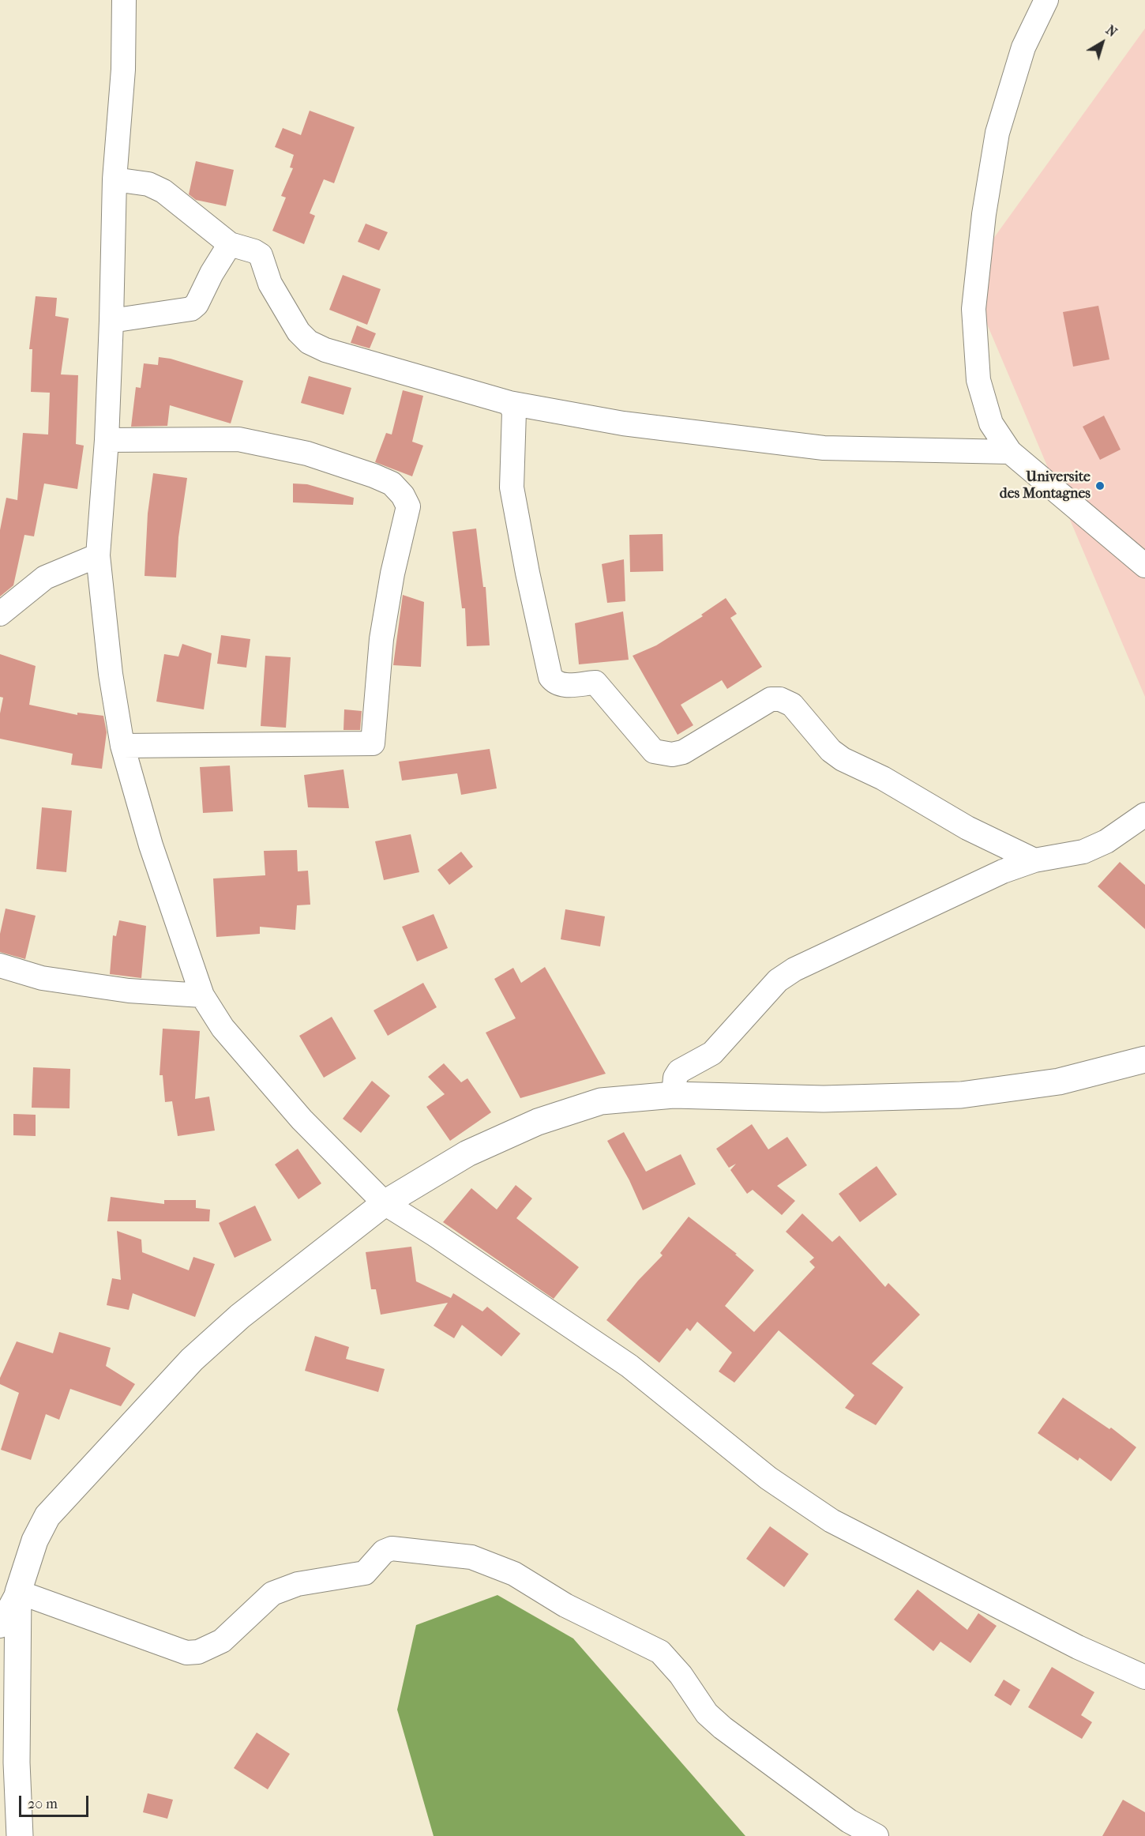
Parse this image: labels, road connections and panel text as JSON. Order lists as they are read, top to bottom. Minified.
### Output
{"places":["Universite des Montagnes"],"scale_bar":"20 m","north":"top right"}
